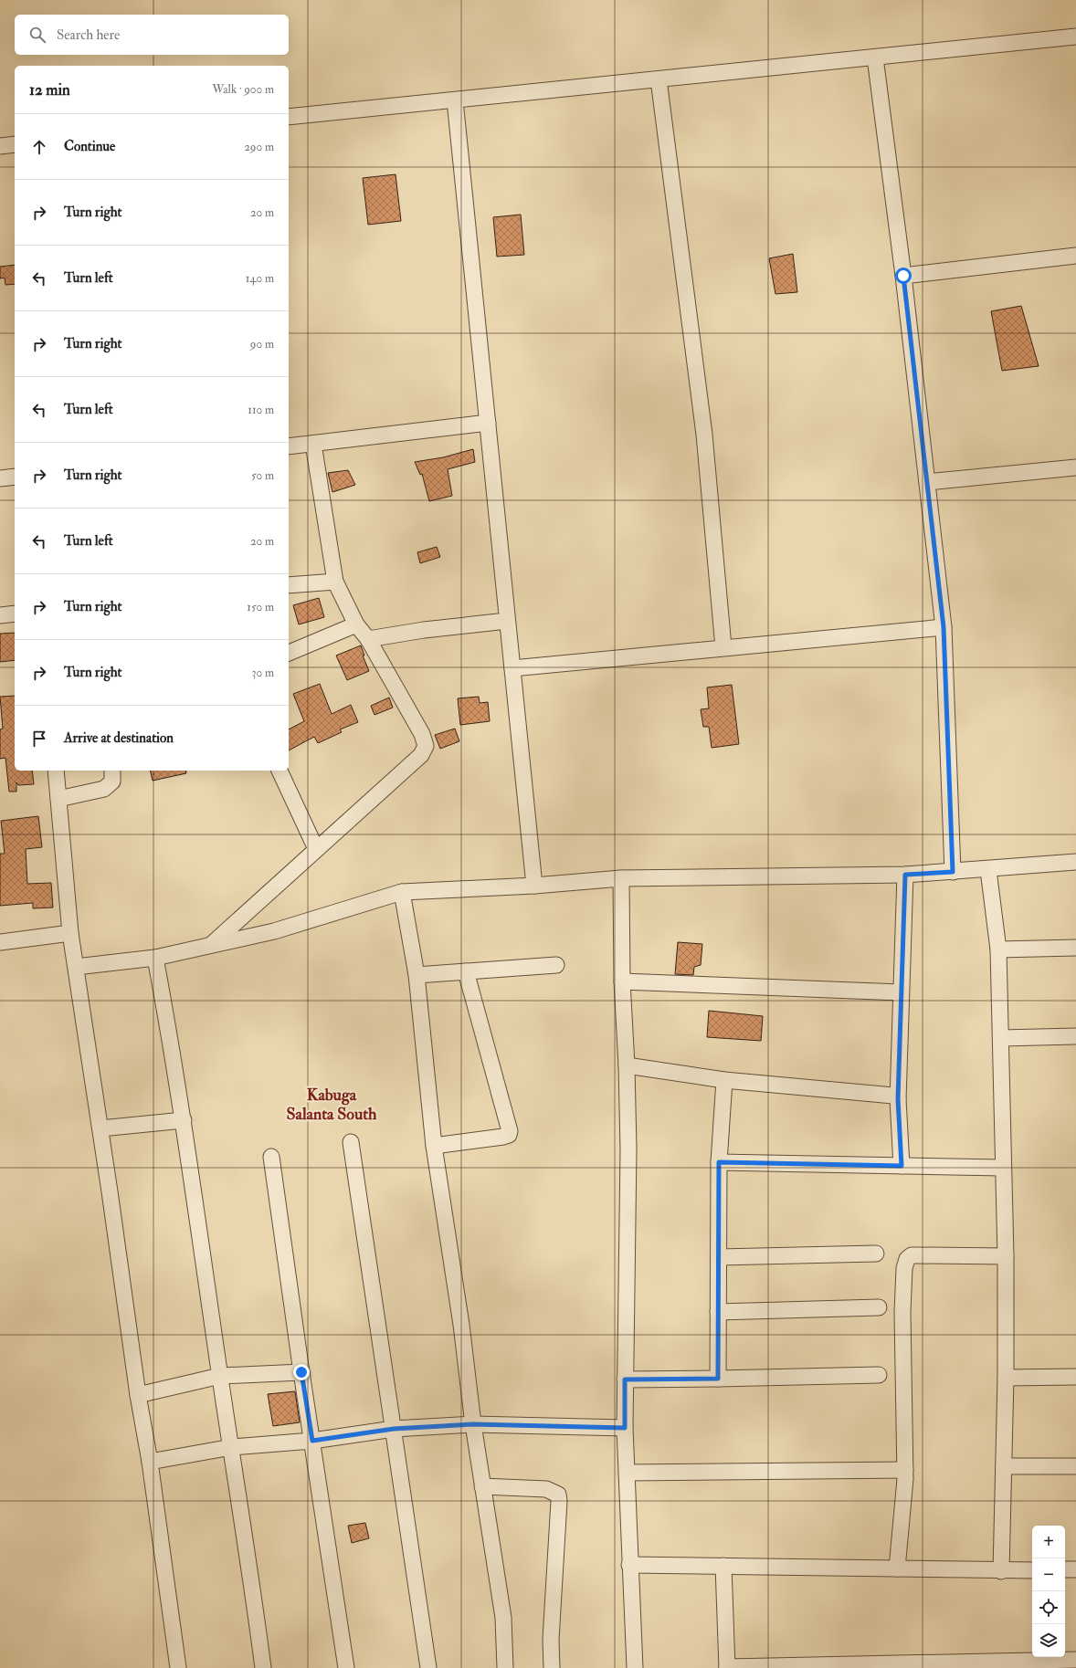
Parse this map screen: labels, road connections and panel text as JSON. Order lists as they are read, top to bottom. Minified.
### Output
{"districts":["Kabuga Salanta South"],"page":{"search":"Search here","heading":["12 min","Walk · 900 m"],"list":[["Continue","290 m"],["Turn right","20 m"],["Turn left","140 m"],["Turn right","90 m"],["Turn left","110 m"],["Turn right","50 m"],["Turn left","20 m"],["Turn right","150 m"],["Turn right","30 m"],"Arrive at destination"],"map_buttons":["+","−"]}}
